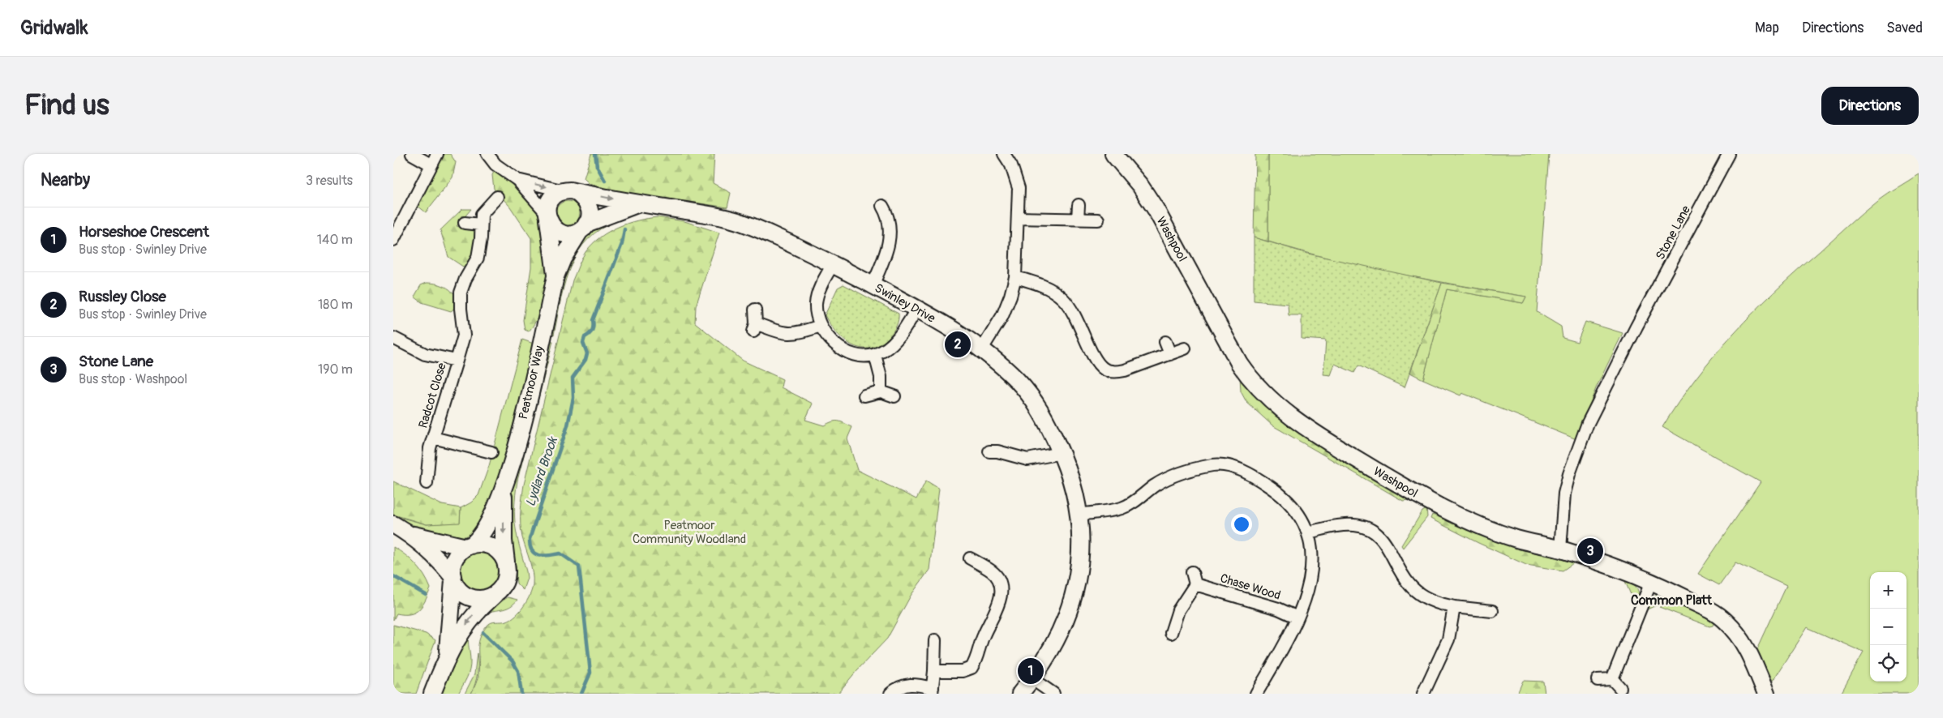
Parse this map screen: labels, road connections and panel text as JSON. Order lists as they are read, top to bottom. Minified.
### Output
{"streets":{"street":["Stone Lane","Washpool","Swinley Drive","Peatmoor Way","Radcot Close","Chase Wood"]},"crossings":[["Stone Lane","Washpool"],["Swinley Drive","Peatmoor Way"]],"districts":["Common Platt"],"water":["Lydiard Brook"],"parks":["Peatmoor Community Woodland"],"page":{"header":"Gridwalk","nav":["Map","Directions","Saved"],"buttons":"Directions","title":"Find us","heading":["Nearby","3 results"],"list":[{"mark":"1","name":"Horseshoe Crescent","note":"Bus stop · Swinley Drive","value":"140 m"},{"mark":"2","name":"Russley Close","note":"Bus stop · Swinley Drive","value":"180 m"},{"mark":"3","name":"Stone Lane","note":"Bus stop · Washpool","value":"190 m"}],"pins":["2","3","1"],"map_buttons":["+","−"]}}
